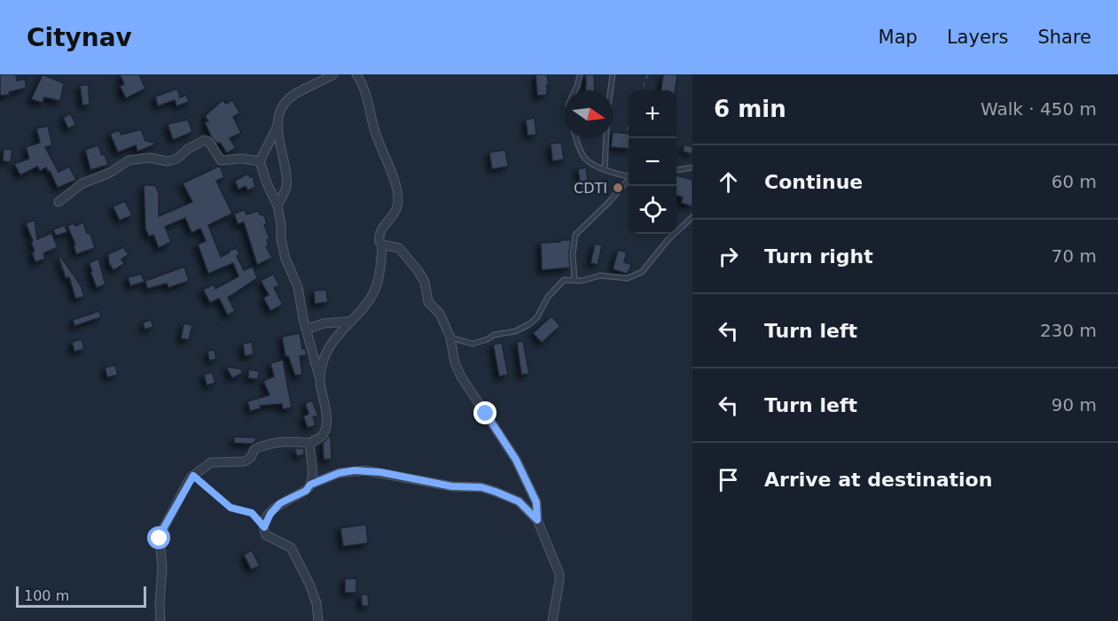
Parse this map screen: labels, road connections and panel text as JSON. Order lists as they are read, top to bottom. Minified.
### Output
{"places":["CDTI"],"scale_bar":"100 m","north":"right","page":{"header":"Citynav","nav":["Map","Layers","Share"],"heading":["6 min","Walk · 450 m"],"map_buttons":["+","−"],"list":[["Continue","60 m"],["Turn right","70 m"],["Turn left","230 m"],["Turn left","90 m"],"Arrive at destination"],"scale":"100 m"}}
